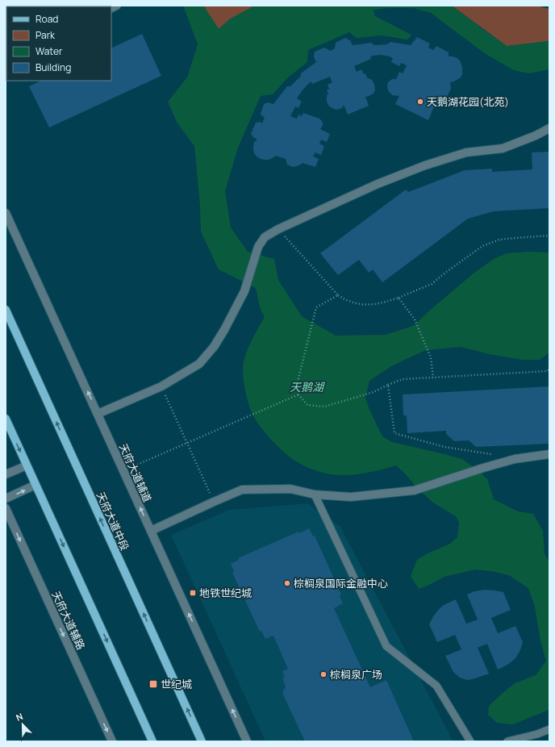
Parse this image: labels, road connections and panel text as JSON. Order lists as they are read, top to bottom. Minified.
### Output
{"streets":{"main road":["天府大道中段"],"street":["天府大道辅道","天府大道辅路"]},"one_way":["天府大道辅道","天府大道辅路"],"water":["天鹅湖"],"places":{"other":["天鹅湖花园(北苑)","棕榈泉国际金融中心","棕榈泉广场"],"transit":["地铁世纪城","世纪城"]},"legend":["Road","Park","Water","Building"],"north":"top left"}
